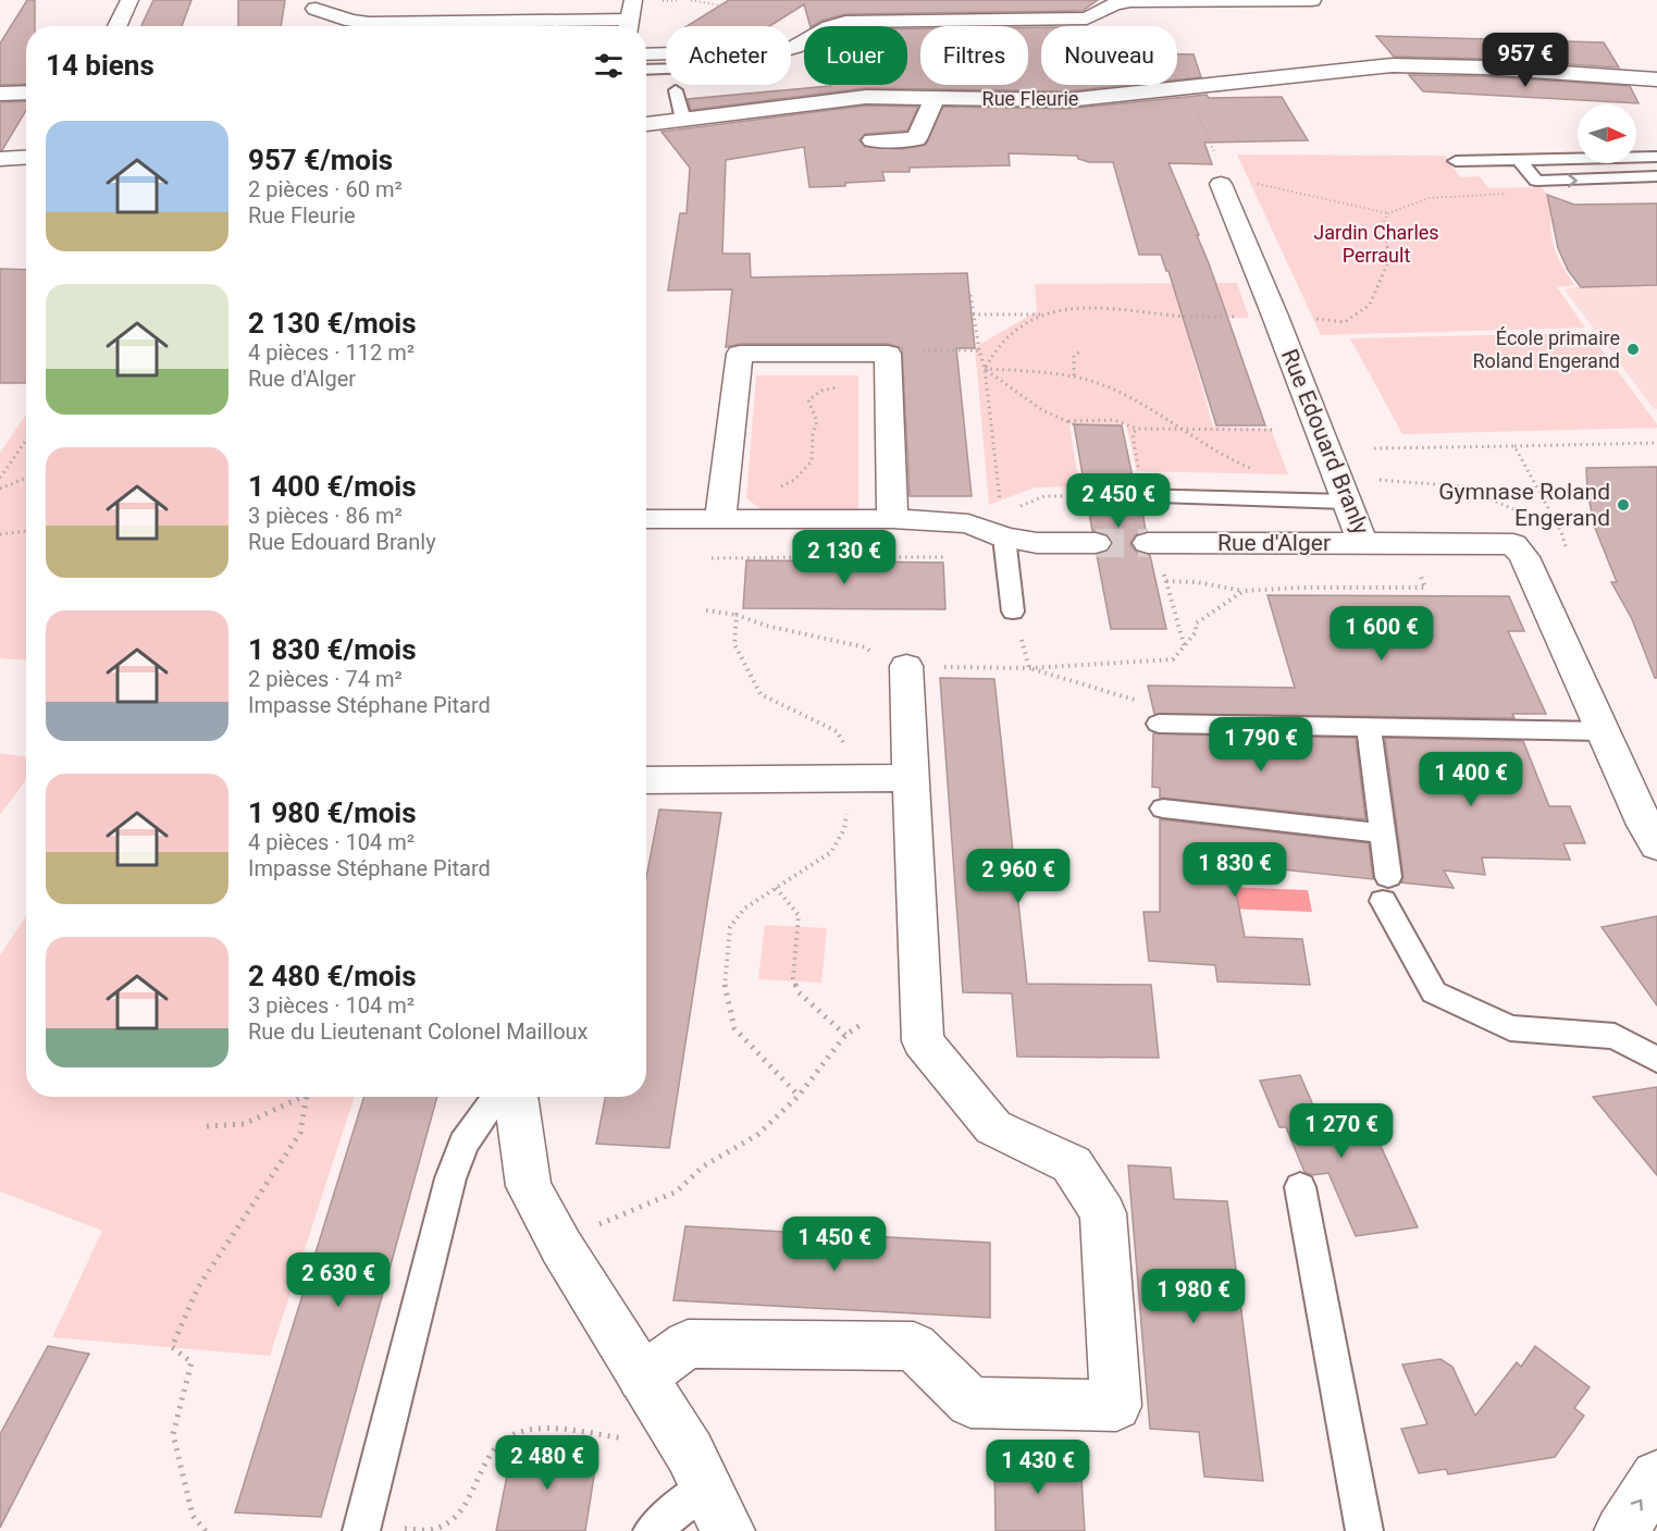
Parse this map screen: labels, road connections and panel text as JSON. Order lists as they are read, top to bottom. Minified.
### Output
{"streets":{"street":["Rue Fleurie","Rue Edouard Branly","Rue d'Alger"]},"crossings":[["Rue Edouard Branly","Rue d'Alger"]],"parks":["Jardin Charles Perrault"],"places":["École primaire Roland Engerand","Gymnase Roland Engerand"],"north":"right","page":{"chip":["Acheter","Louer","Filtres","Nouveau"],"heading":"14 biens","price":["957 €","2 450 €","2 130 €","1 600 €","1 790 €","1 400 €","1 830 €","2 960 €","1 270 €","1 450 €","2 630 €","1 980 €","2 480 €","1 430 €"],"list":[{"name":"957 €/mois","note":"2 pièces · 60 m² · Rue Fleurie"},{"name":"2 130 €/mois","note":"4 pièces · 112 m² · Rue d'Alger"},{"name":"1 400 €/mois","note":"3 pièces · 86 m² · Rue Edouard Branly"},{"name":"1 830 €/mois","note":"2 pièces · 74 m² · Impasse Stéphane Pitard"},{"name":"1 980 €/mois","note":"4 pièces · 104 m² · Impasse Stéphane Pitard"},{"name":"2 480 €/mois","note":"3 pièces · 104 m² · Rue du Lieutenant Colonel Mailloux"}]}}
